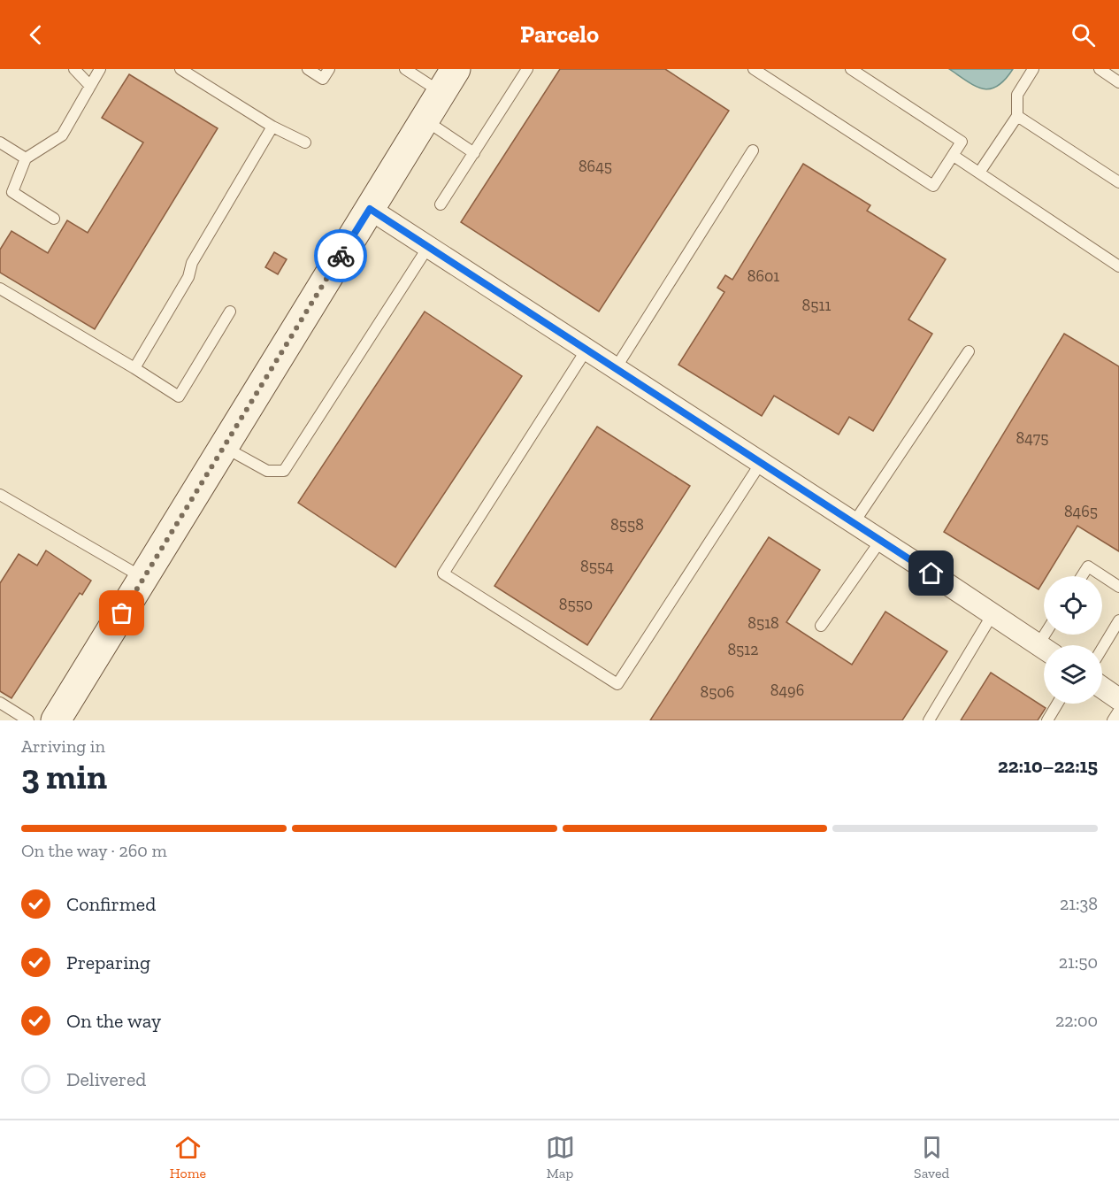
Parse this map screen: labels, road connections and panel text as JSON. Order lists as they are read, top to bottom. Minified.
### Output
{"house_numbers":["8645","8601","8511","8475","8465","8558","8554","8550","8518","8512","8496","8506"],"page":{"header":"Parcelo","heading":["3 min","Arriving in","22:10–22:15"],"bar":"On the way · 260 m","list":[["Confirmed","21:38"],["Preparing","21:50"],["On the way","22:00"],"Delivered"],"tabs":["Home","Map","Saved"]}}
